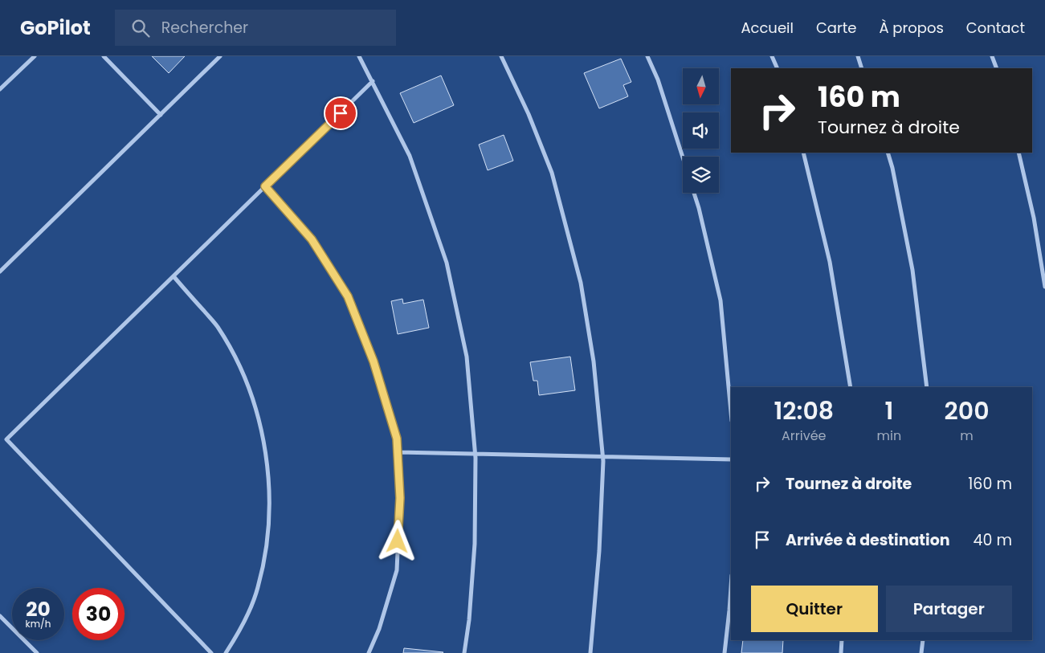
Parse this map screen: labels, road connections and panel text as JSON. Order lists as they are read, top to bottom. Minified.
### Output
{"north":"bottom","page":{"header":"GoPilot","search":"Rechercher","nav":["Accueil","Carte","À propos","Contact"],"turn":["160 m","Tournez à droite"],"eta":["12:08","Arrivée","1","min","200","m"],"list":[{"name":"Tournez à droite","value":"160 m"},{"name":"Arrivée à destination","value":"40 m"}],"buttons":["Quitter","Partager"],"speed":"20 km/h","limit":"30"}}
